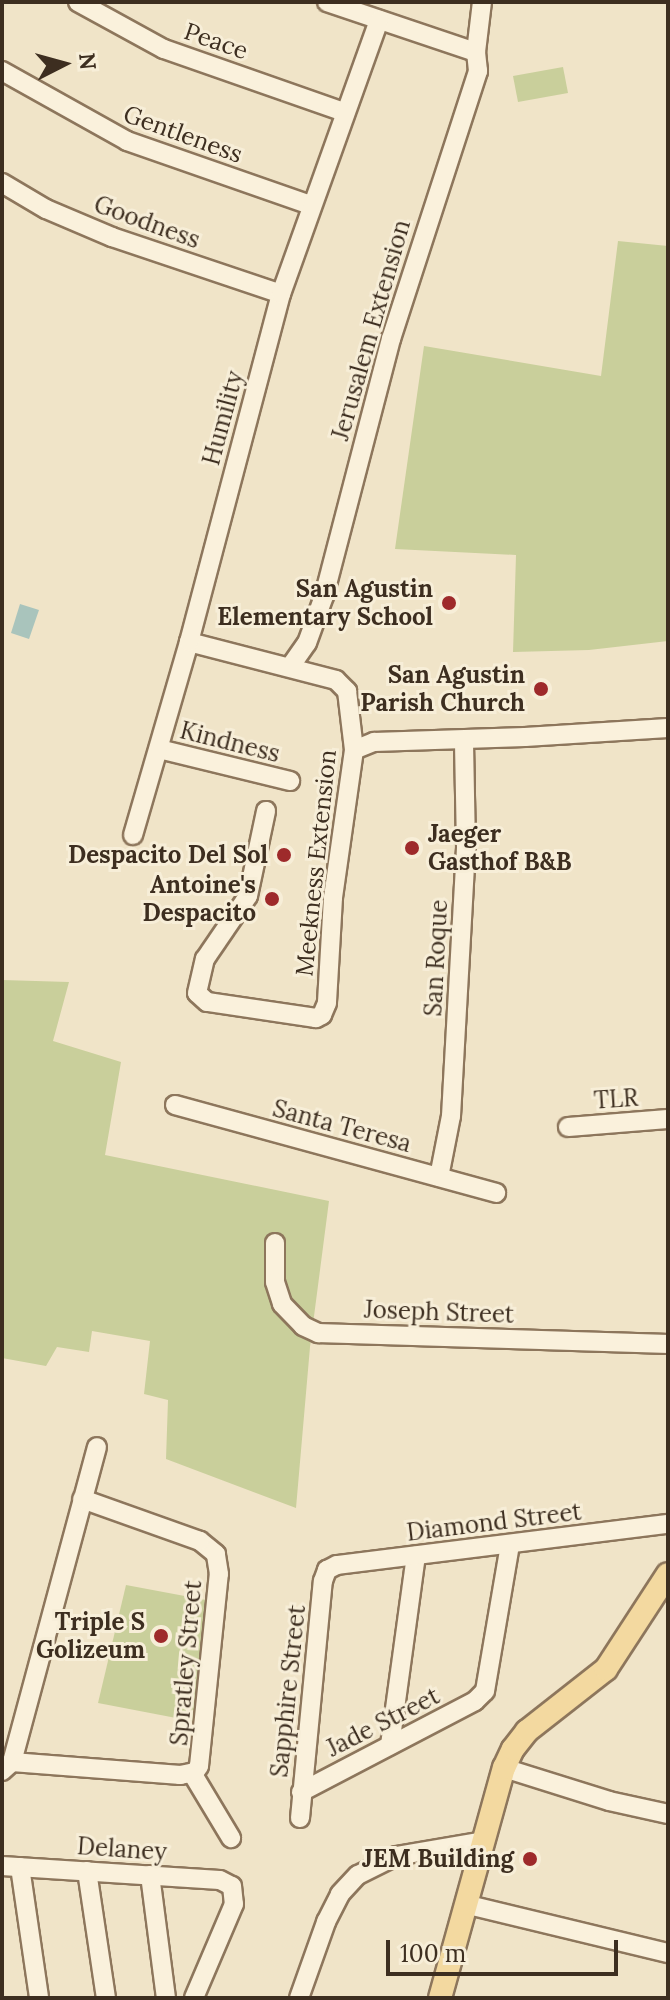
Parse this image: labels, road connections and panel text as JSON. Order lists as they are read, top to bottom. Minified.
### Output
{"streets":{"street":["Peace","Gentleness","Goodness","Jerusalem Extension","Humility","Kindness","Meekness Extension","San Roque","TLR","Santa Teresa","Joseph Street","Diamond Street","Spratley Street","Sapphire Street","Jade Street","Delaney"]},"crossings":[["Peace","Humility"],["Gentleness","Humility"],["Goodness","Humility"],["Jerusalem Extension","Meekness Extension"],["Humility","Kindness"],["Humility","Meekness Extension"],["San Roque","Santa Teresa"],["Diamond Street","Sapphire Street"],["Diamond Street","Jade Street"],["Sapphire Street","Jade Street"]],"places":["San Agustin Elementary School","San Agustin Parish Church","Jaeger Gasthof B&B","Despacito Del Sol","Antoine's Despacito","Triple S Golizeum","JEM Building"],"scale_bar":"100 m","north":"right"}
